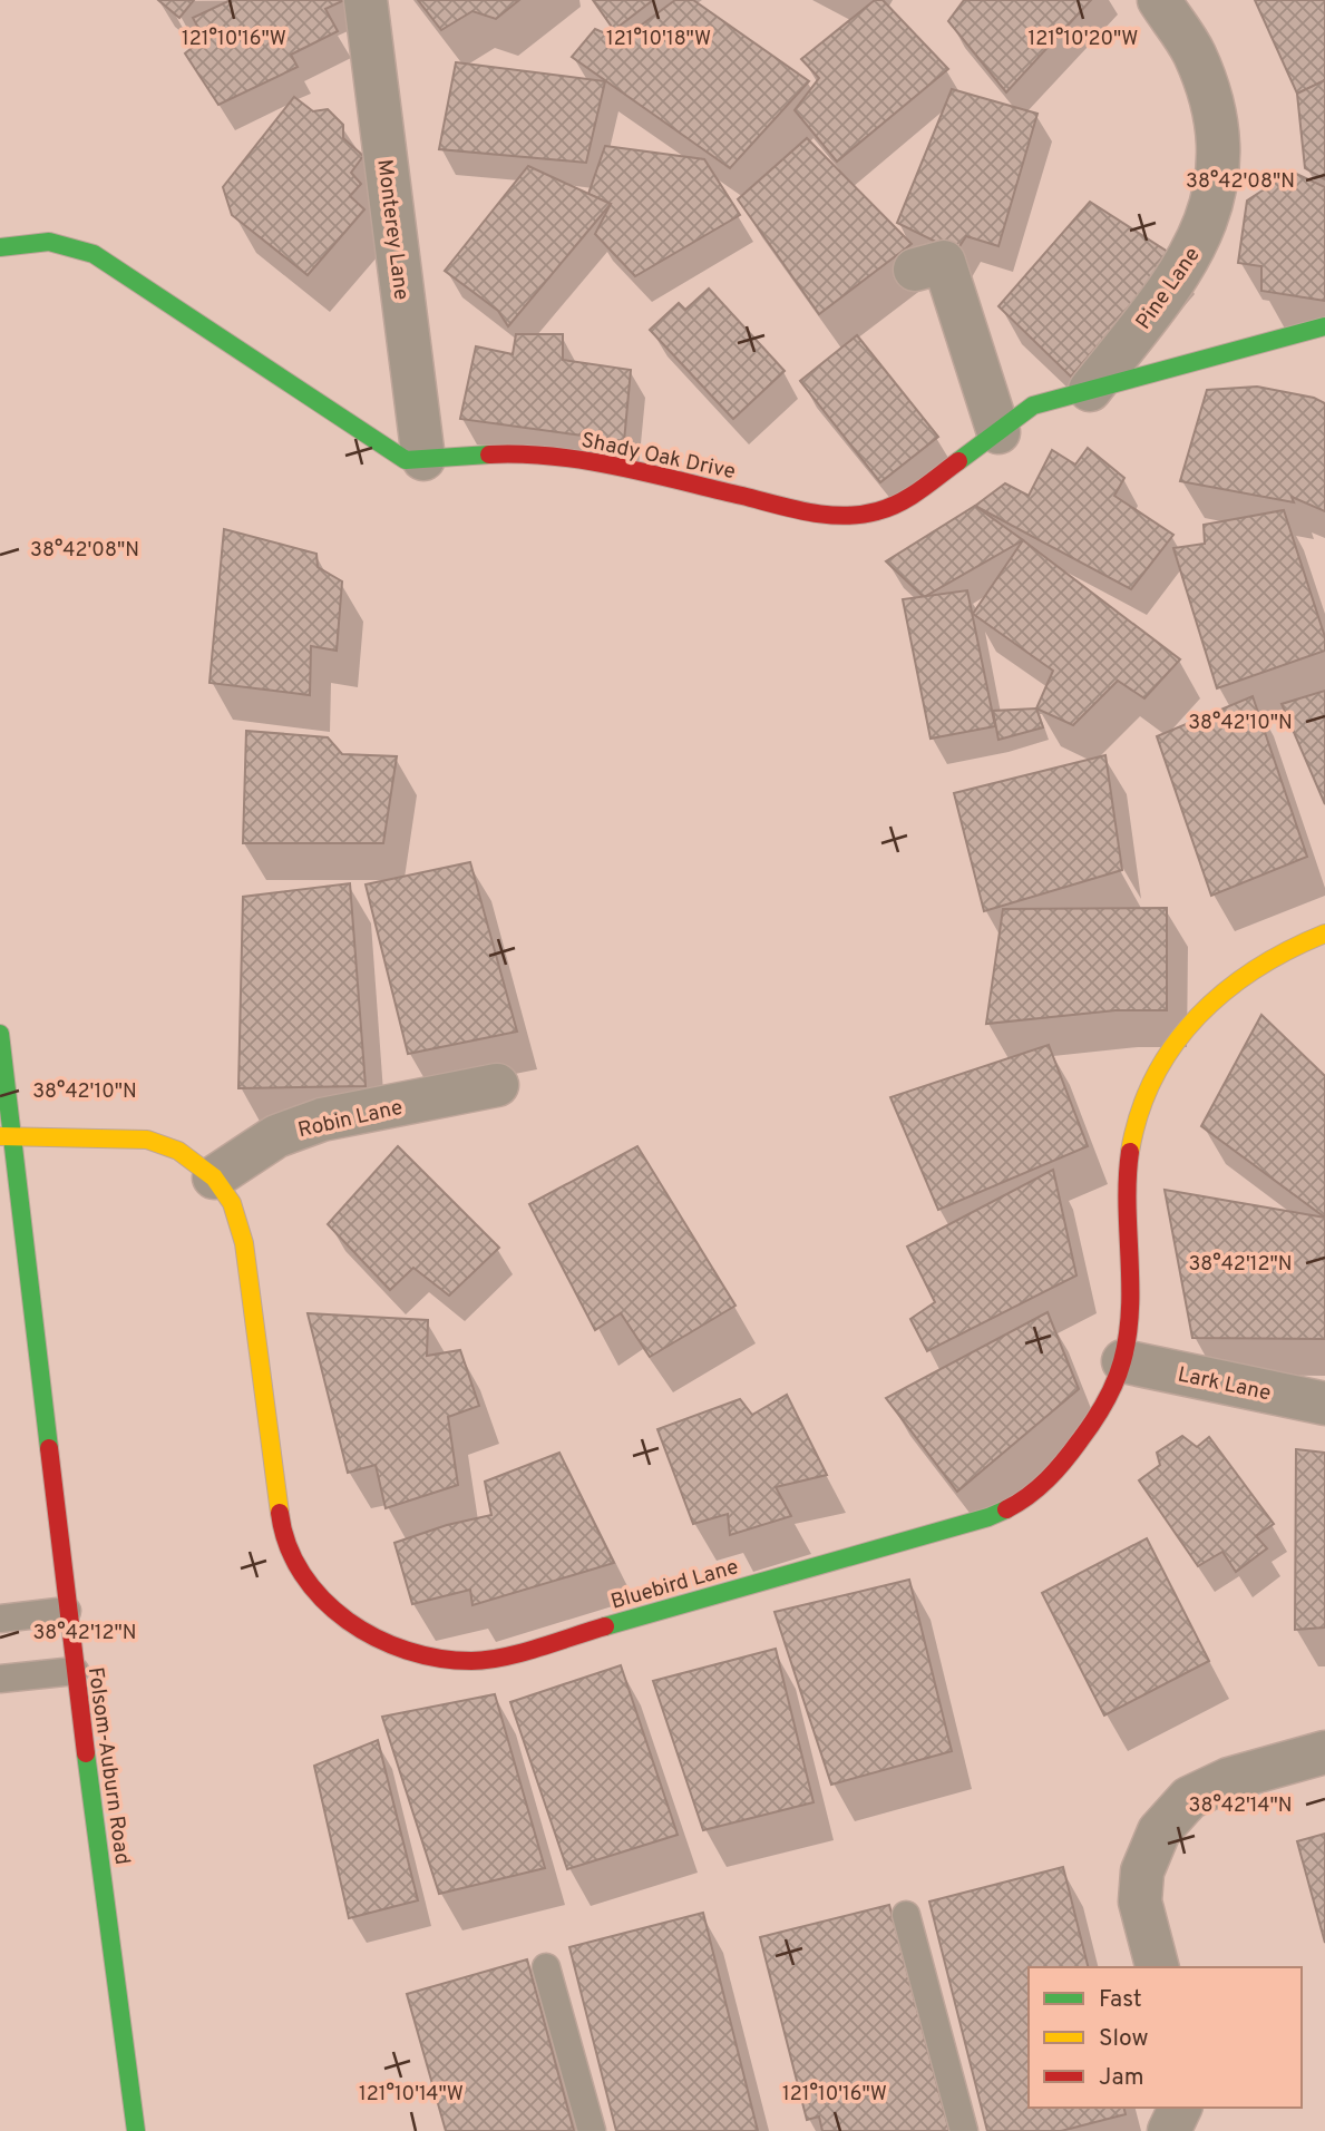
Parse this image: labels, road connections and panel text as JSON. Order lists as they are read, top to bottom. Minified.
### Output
{"streets":{"street":["Monterey Lane","Pine Lane","Shady Oak Drive","Robin Lane","Lark Lane","Bluebird Lane","Folsom-Auburn Road"]},"crossings":[["Monterey Lane","Shady Oak Drive"],["Pine Lane","Shady Oak Drive"],["Robin Lane","Bluebird Lane"],["Lark Lane","Bluebird Lane"],["Bluebird Lane","Folsom-Auburn Road"]],"legend":["Fast","Slow","Jam"],"coordinates":["121°10'16\"W","121°10'18\"W","121°10'20\"W","38°42'08\"N","38°42'10\"N","38°42'12\"N","38°42'14\"N","121°10'14\"W"]}
